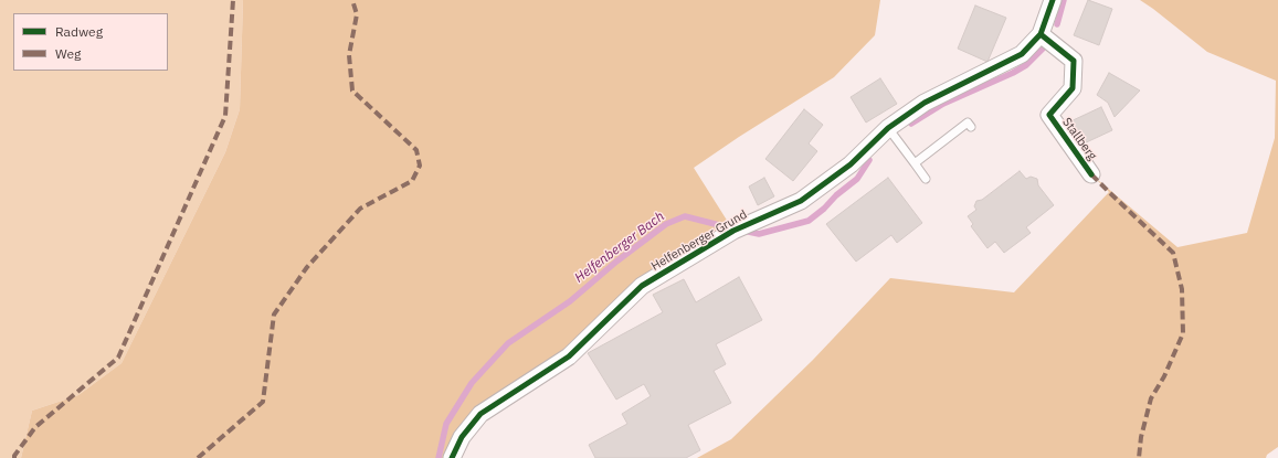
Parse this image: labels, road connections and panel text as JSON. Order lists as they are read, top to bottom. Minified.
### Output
{"streets":{"street":["Stallberg","Helfenberger Grund"]},"crossings":[["Stallberg","Helfenberger Grund"]],"water":["Helfenberger Bach"],"legend":["Radweg","Weg"]}
